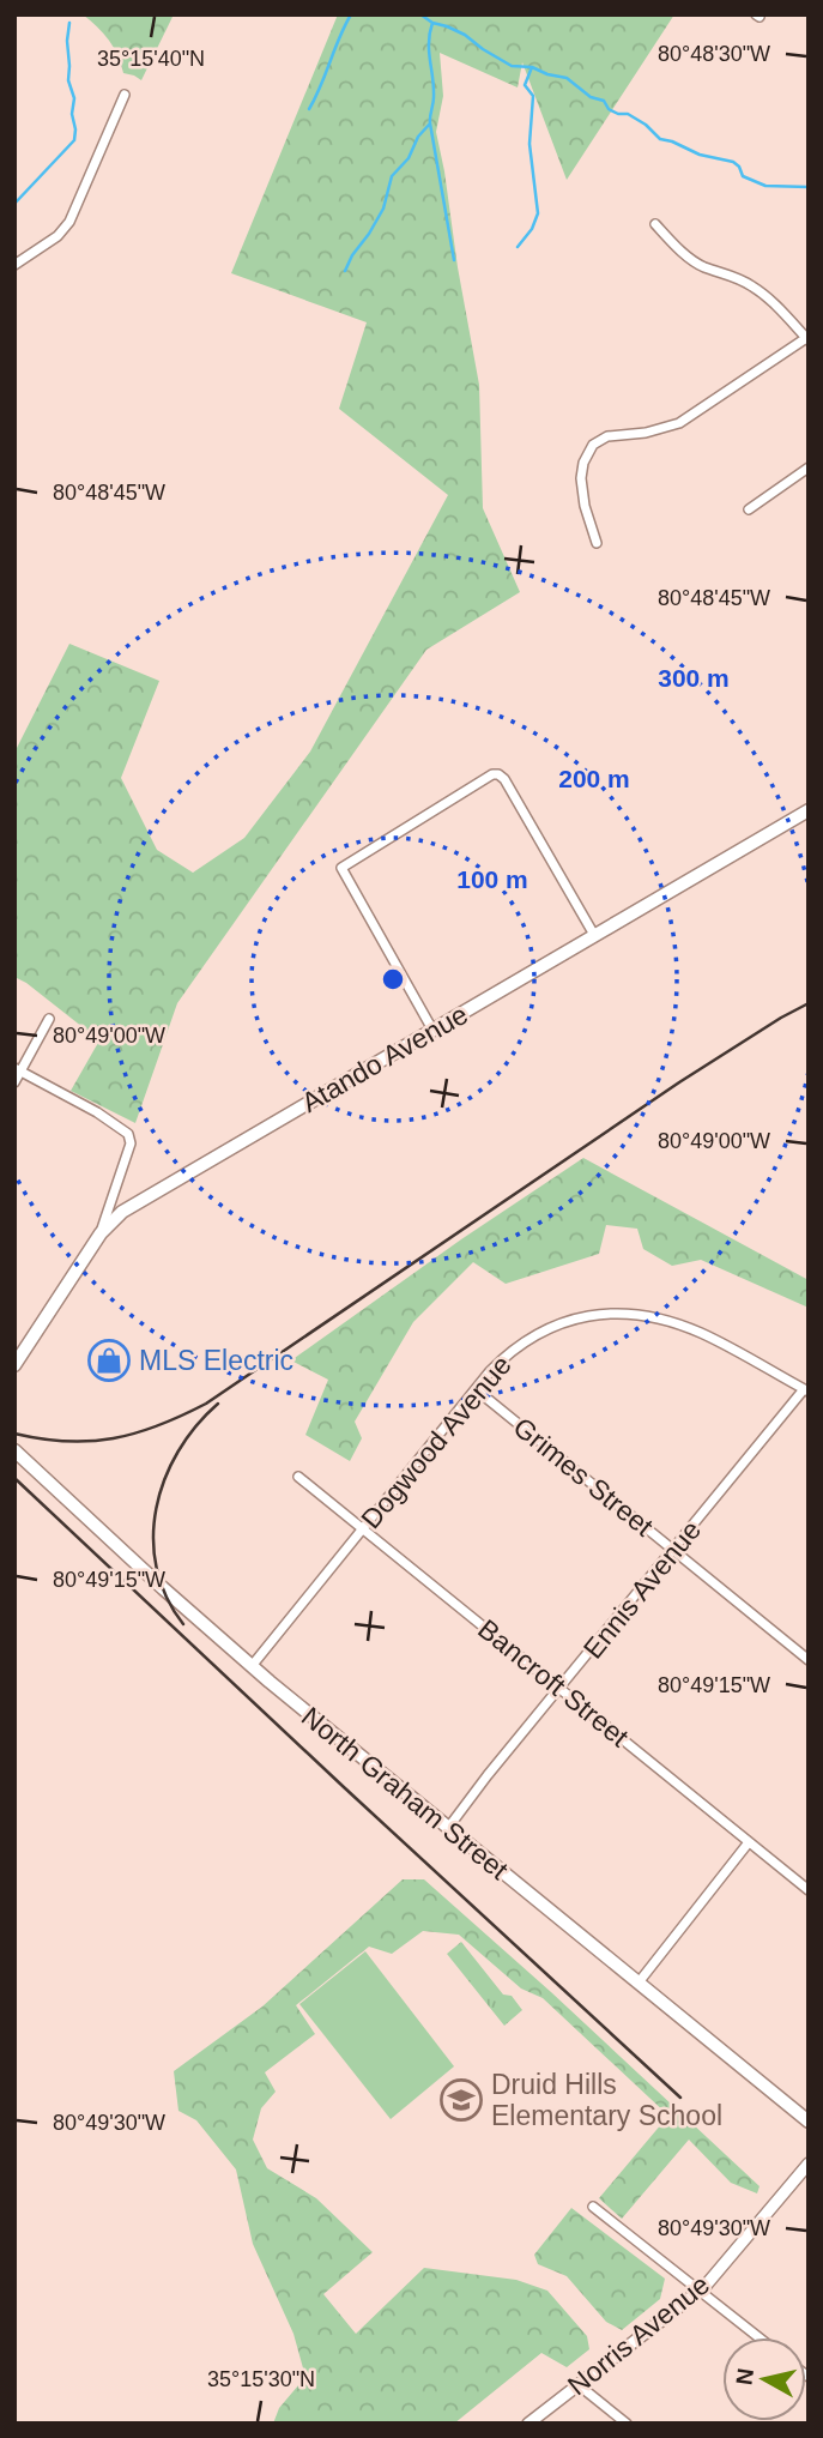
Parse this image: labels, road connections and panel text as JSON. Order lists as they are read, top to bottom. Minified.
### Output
{"streets":{"main road":["Atando Avenue","North Graham Street"],"street":["Dogwood Avenue","Grimes Street","Ennis Avenue","Bancroft Street","Norris Avenue"]},"crossings":[["Dogwood Avenue","Grimes Street"],["Dogwood Avenue","Ennis Avenue"],["Dogwood Avenue","Bancroft Street"],["Dogwood Avenue","North Graham Street"],["Grimes Street","Ennis Avenue"],["Ennis Avenue","Bancroft Street"],["Ennis Avenue","North Graham Street"]],"places":{"shop":["MLS Electric"],"school or university":["Druid Hills Elementary School"]},"north":"left","coordinates":["80°48'30\"W","35°15'40\"N","80°48'45\"W","80°49'00\"W","80°49'15\"W","80°49'30\"W","35°15'30\"N"],"rings":["300 m","200 m","100 m"]}
